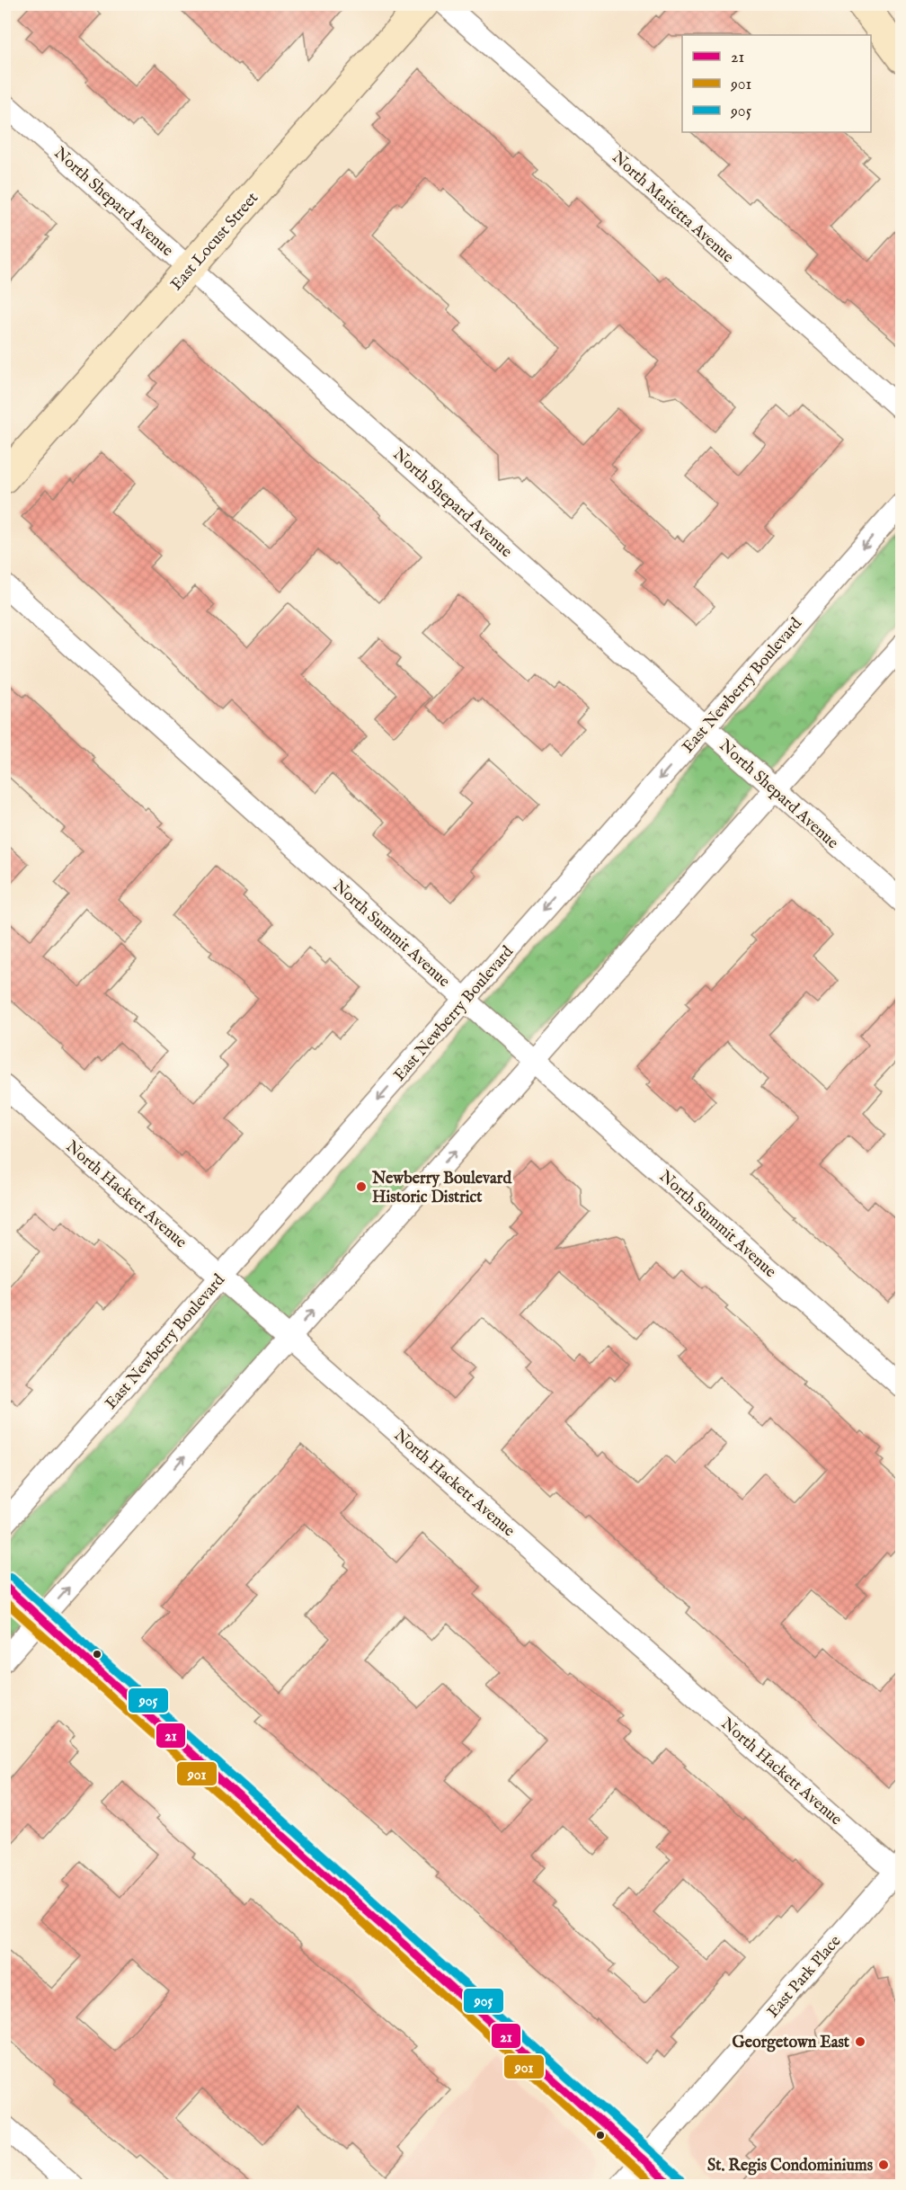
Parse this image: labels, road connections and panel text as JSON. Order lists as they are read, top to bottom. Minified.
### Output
{"streets":{"main road":["East Locust Street"],"street":["North Shepard Avenue","North Marietta Avenue","East Newberry Boulevard","North Summit Avenue","North Hackett Avenue","East Park Place"]},"crossings":[["North Shepard Avenue","East Locust Street"],["North Shepard Avenue","East Newberry Boulevard"],["East Newberry Boulevard","North Summit Avenue"],["East Newberry Boulevard","North Hackett Avenue"],["North Hackett Avenue","East Park Place"]],"places":["Newberry Boulevard Historic District","Georgetown East","St. Regis Condominiums"],"lines":["transit line 905","transit line 21","transit line 901"],"legend":["21","901","905"]}
